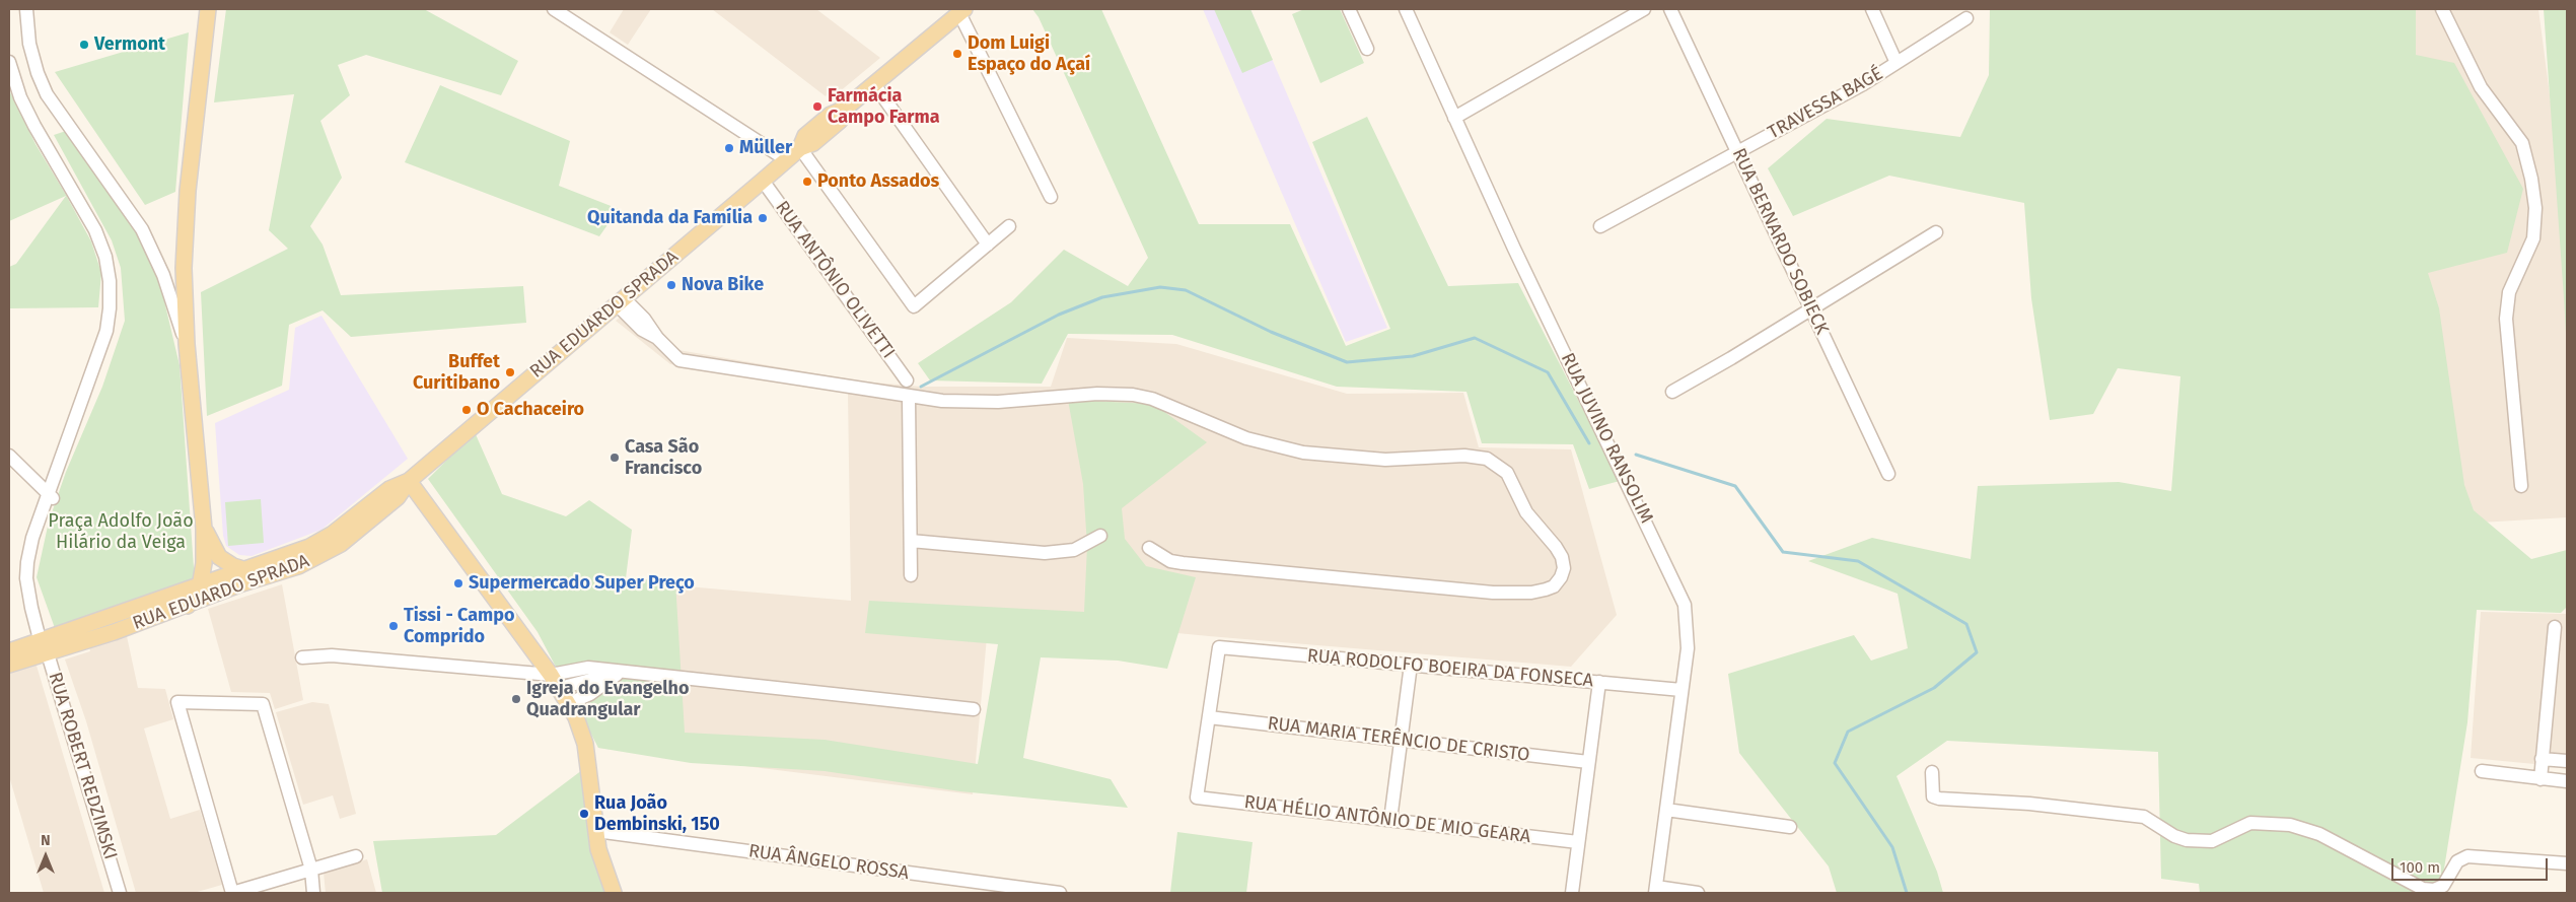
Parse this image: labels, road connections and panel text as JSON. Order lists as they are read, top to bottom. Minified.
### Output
{"streets":{"main road":["RUA EDUARDO SPRADA"],"street":["TRAVESSA BAGÉ","RUA BERNARDO SOBIECK","RUA ANTÔNIO OLIVETTI","RUA JUVINO RANSOLIM","RUA RODOLFO BOEIRA DA FONSECA","RUA MARIA TERÊNCIO DE CRISTO","RUA ROBERT REDZIMSKI","RUA HÉLIO ANTÔNIO DE MIO GEARA","RUA ÂNGELO ROSSA"]},"crossings":[["TRAVESSA BAGÉ","RUA BERNARDO SOBIECK"],["RUA ANTÔNIO OLIVETTI","RUA EDUARDO SPRADA"],["RUA EDUARDO SPRADA","RUA ROBERT REDZIMSKI"],["RUA JUVINO RANSOLIM","RUA RODOLFO BOEIRA DA FONSECA"],["RUA RODOLFO BOEIRA DA FONSECA","RUA MARIA TERÊNCIO DE CRISTO"],["RUA RODOLFO BOEIRA DA FONSECA","RUA HÉLIO ANTÔNIO DE MIO GEARA"],["RUA MARIA TERÊNCIO DE CRISTO","RUA HÉLIO ANTÔNIO DE MIO GEARA"]],"parks":["Praça Adolfo João Hilário da Veiga"],"places":["Vermont","Dom Luigi Espaço do Açaí","Farmácia Campo Farma","Müller","Ponto Assados","Quitanda da Família","Nova Bike","Buffet Curitibano","O Cachaceiro","Casa São Francisco","Supermercado Super Preço","Tissi - Campo Comprido","Igreja do Evangelho Quadrangular","Rua João Dembinski, 150"],"scale_bar":"100 m","north":"top"}
